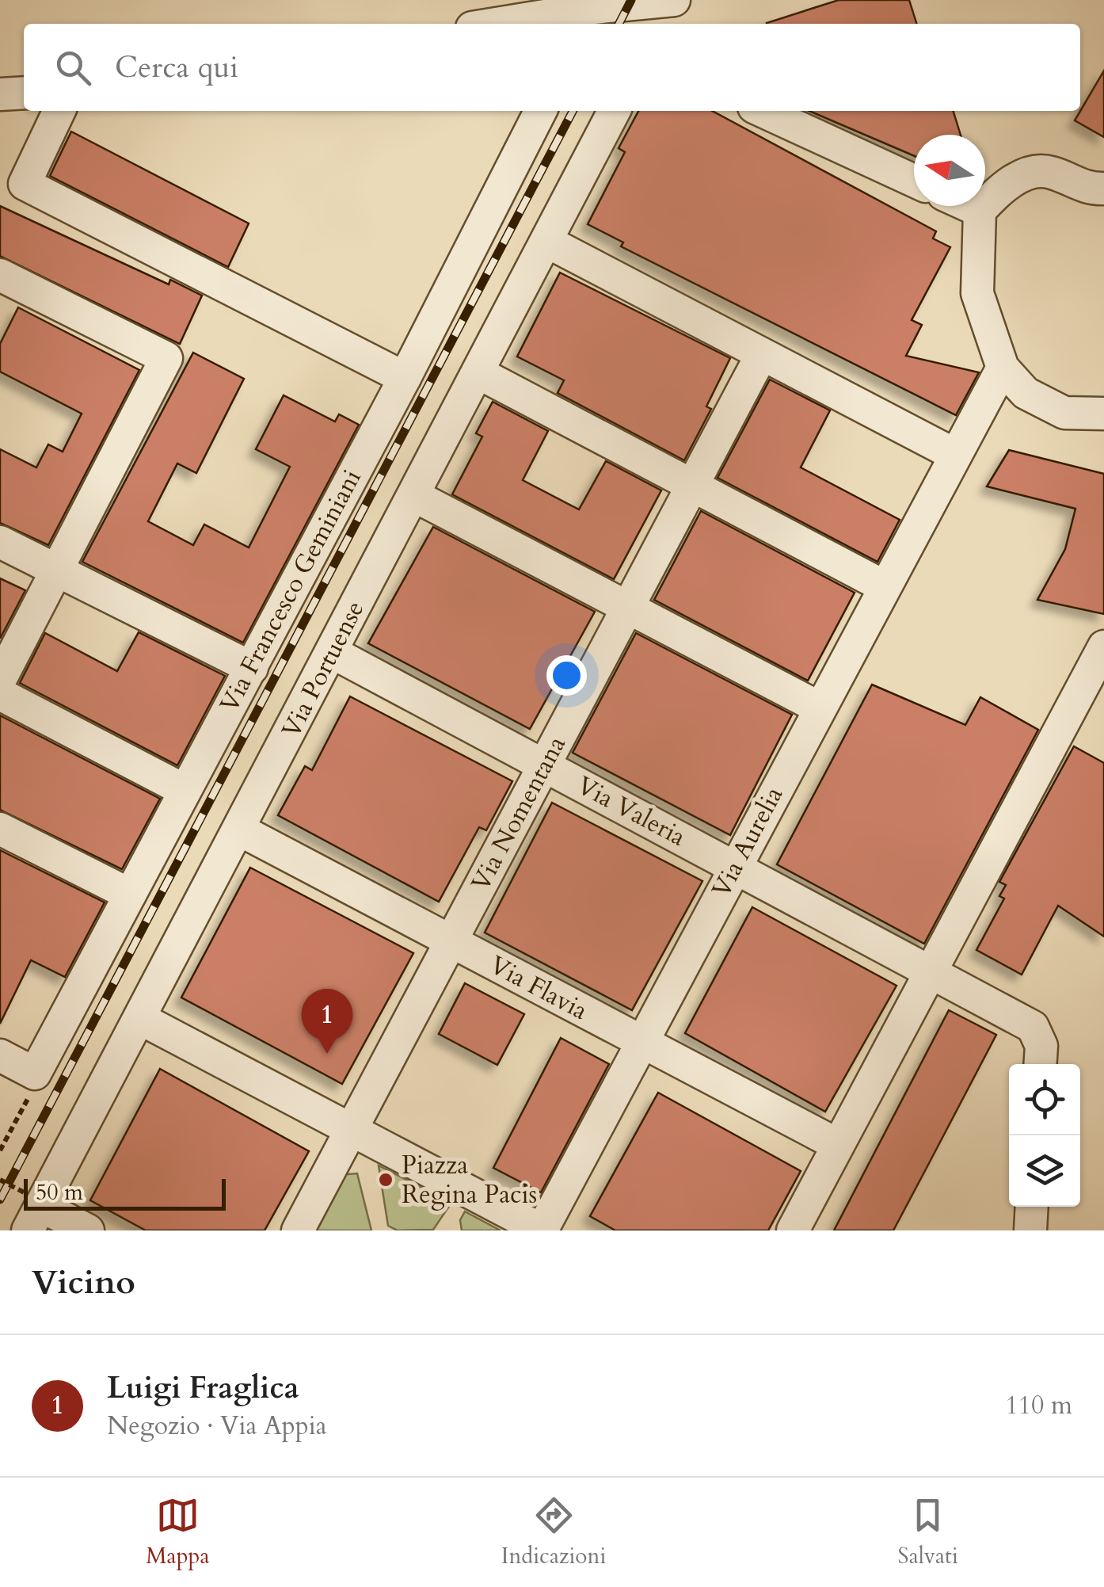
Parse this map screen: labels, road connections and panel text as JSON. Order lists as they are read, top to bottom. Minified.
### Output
{"streets":{"street":["Via Francesco Geminiani","Via Portuense","Via Valeria","Via Nomentana","Via Aurelia","Via Flavia"]},"crossings":[["Via Portuense","Via Valeria"],["Via Portuense","Via Flavia"],["Via Valeria","Via Nomentana"],["Via Valeria","Via Aurelia"],["Via Nomentana","Via Flavia"],["Via Aurelia","Via Flavia"]],"places":["Piazza Regina Pacis"],"scale_bar":"50 m","north":"left","page":{"search":"Cerca qui","pins":"1","scale":"50 m","heading":"Vicino","list":[{"mark":"1","name":"Luigi Fraglica","note":"Negozio · Via Appia","value":"110 m"}],"nav":["Mappa","Indicazioni","Salvati"]}}
